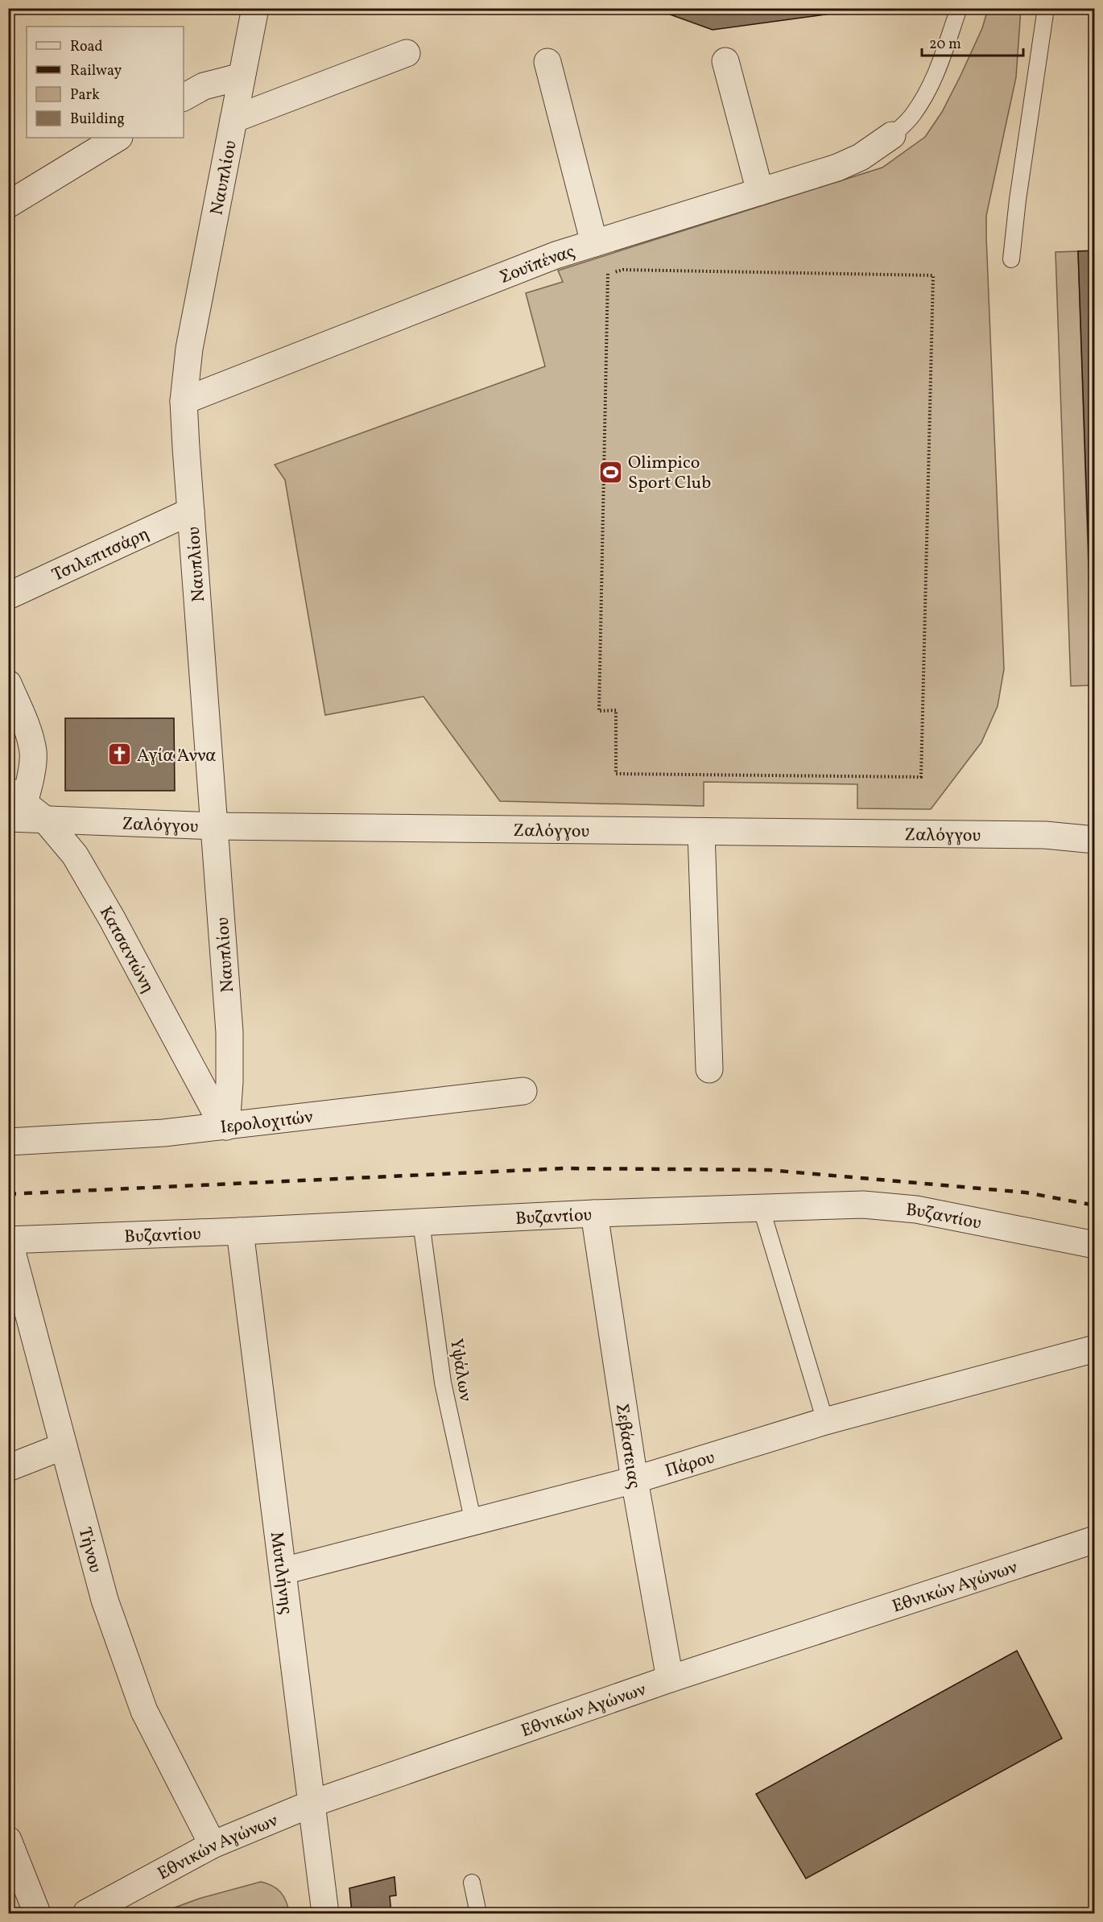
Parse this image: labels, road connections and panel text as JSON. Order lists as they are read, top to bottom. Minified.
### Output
{"streets":{"street":["Ναυπλίου","Σουϊπένας","Τσιλεπιτσάρη","Ζαλόγγου","Κατσαντώνη","Ιερολοχιτών","Βυζαντίου","Σεβάστειας","Πάρου","Τήνου","Μυτιλήνης","Εθνικών Αγώνων"],"lane":["Υψάλων"]},"crossings":[["Ναυπλίου","Σουϊπένας"],["Ναυπλίου","Τσιλεπιτσάρη"],["Ναυπλίου","Ζαλόγγου"],["Ναυπλίου","Κατσαντώνη"],["Ναυπλίου","Ιερολοχιτών"],["Ζαλόγγου","Κατσαντώνη"],["Κατσαντώνη","Ιερολοχιτών"],["Βυζαντίου","Υψάλων"],["Βυζαντίου","Σεβάστειας"],["Βυζαντίου","Τήνου"],["Βυζαντίου","Μυτιλήνης"],["Υψάλων","Πάρου"],["Σεβάστειας","Πάρου"],["Σεβάστειας","Εθνικών Αγώνων"],["Πάρου","Μυτιλήνης"],["Τήνου","Εθνικών Αγώνων"],["Μυτιλήνης","Εθνικών Αγώνων"]],"places":{"sports":["Olimpico Sport Club"],"church":["Αγία Άννα"]},"legend":["Road","Railway","Park","Building"],"scale_bar":"20 m"}
